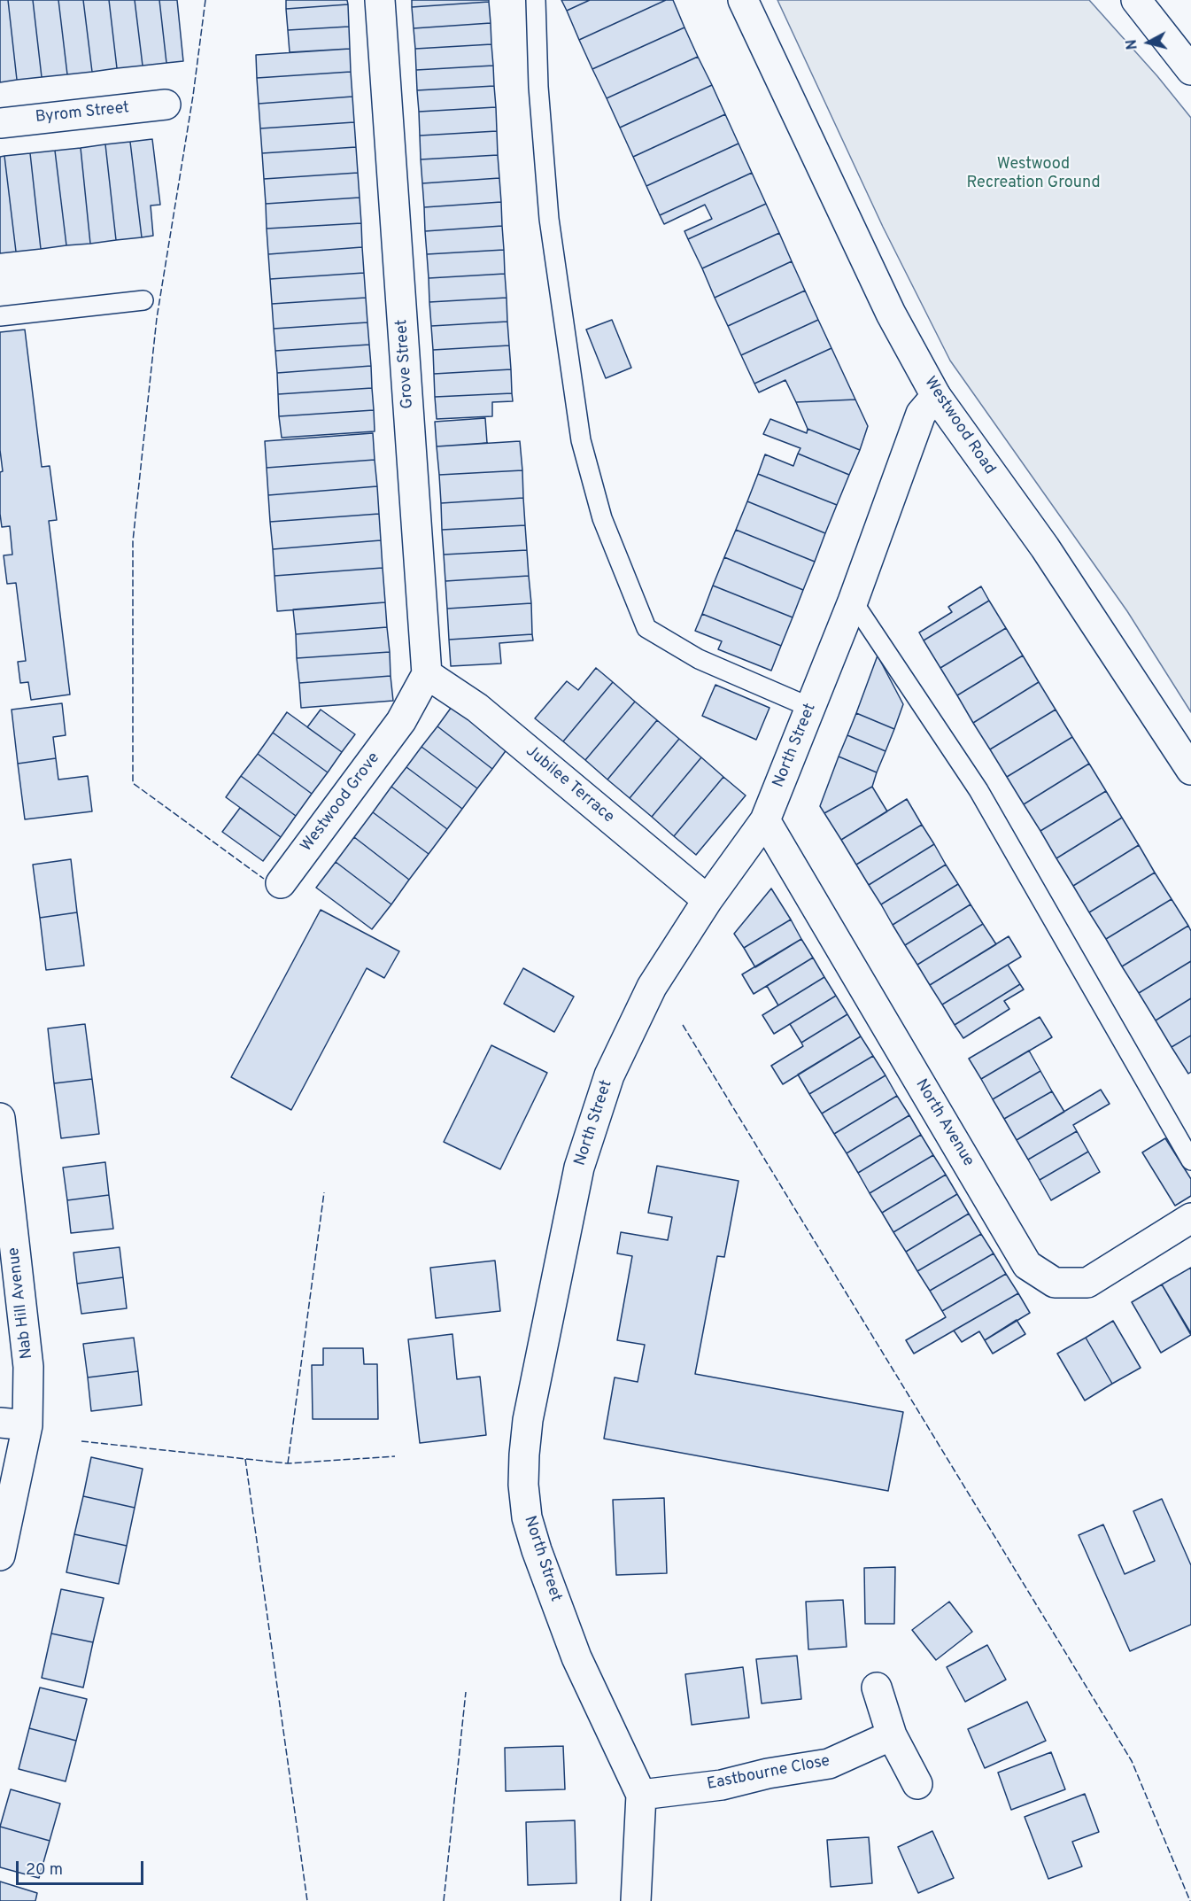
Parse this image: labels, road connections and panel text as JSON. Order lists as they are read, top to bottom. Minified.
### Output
{"streets":{"street":["Byrom Street","Grove Street","Westwood Road","North Street","Jubilee Terrace","Westwood Grove","North Avenue","Nab Hill Avenue","Eastbourne Close"]},"crossings":[["Grove Street","Jubilee Terrace"],["Grove Street","Westwood Grove"],["Westwood Road","North Street"],["North Street","Jubilee Terrace"],["North Street","North Avenue"],["North Street","Eastbourne Close"],["Jubilee Terrace","Westwood Grove"]],"parks":["Westwood Recreation Ground"],"scale_bar":"20 m","north":"left"}
